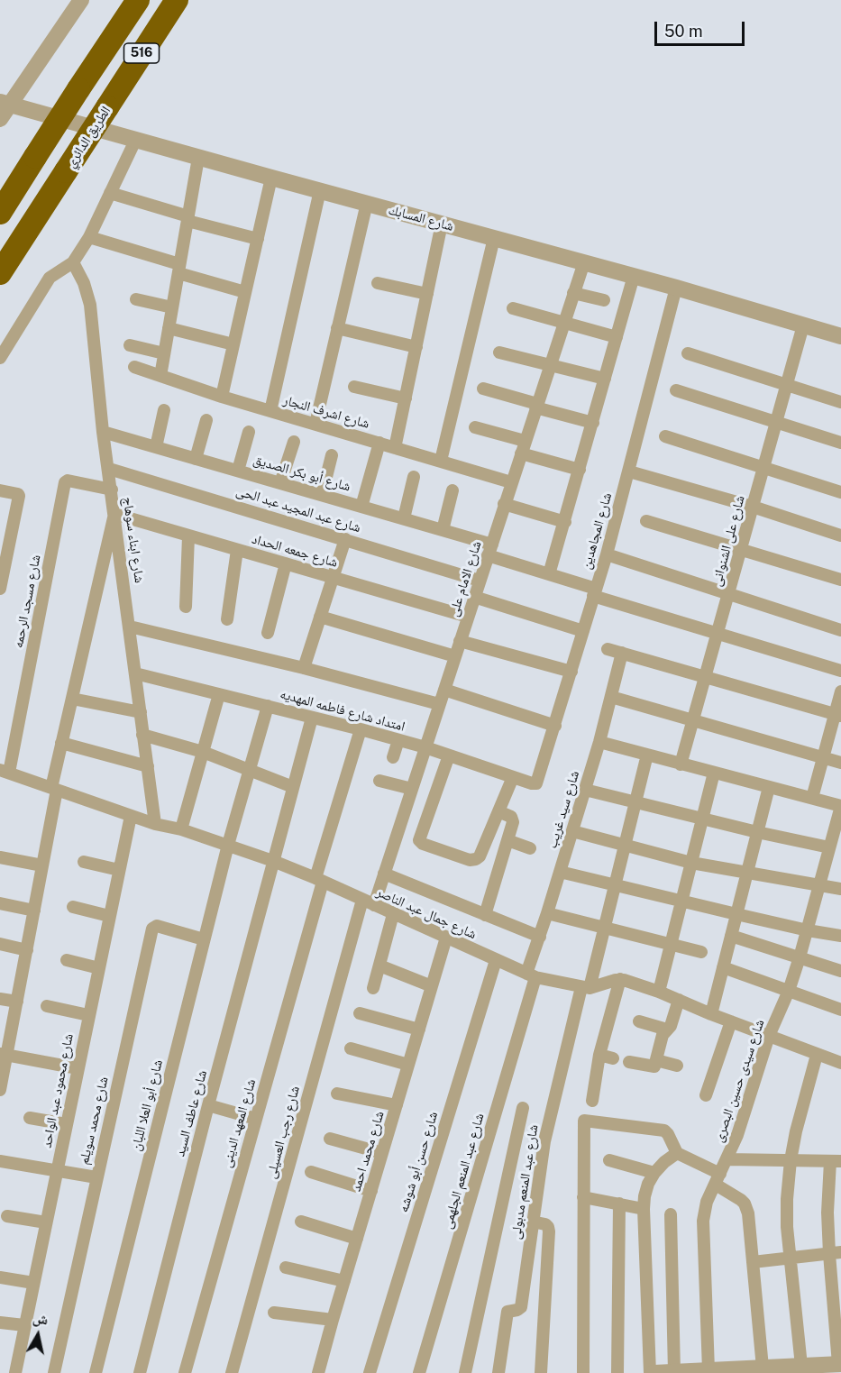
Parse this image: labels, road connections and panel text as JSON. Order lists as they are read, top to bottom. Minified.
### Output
{"streets":{"highway":["516","الطريق الدائري"],"street":["شارع المسابك","شارع اشرف النجار","شارع أبو بكر الصديق","شارع عبد المجيد عبد الحى","شارع المجاهدين","شارع ابناء سوهاج","شارع على الشنوانى","شارع جمعه الحداد","شارع الامام على","شارع مسجد الرحمه","امتداد شارع فاطمه المهديه","شارع سيد غريب","شارع جمال عبد الناصر","شارع سيدى حسين البصرى","شارع محمود عبد الواحد","شارع أبو العلا اللبان","شارع عاطف السيد","شارع محمد سويلم","شارع المعهد الدينى","شارع رجب العسيلى","شارع محمد احمد","شارع حسن أبو شوشه","شارع عبد المنعم الجلهمى","شارع عبد المنعم مدبولى"]},"crossings":[["شارع المسابك","شارع المجاهدين"],["شارع المسابك","شارع على الشنوانى"],["شارع المسابك","شارع الامام على"],["شارع اشرف النجار","شارع الامام على"],["شارع أبو بكر الصديق","شارع المجاهدين"],["شارع أبو بكر الصديق","شارع ابناء سوهاج"],["شارع أبو بكر الصديق","شارع على الشنوانى"],["شارع أبو بكر الصديق","شارع الامام على"],["شارع عبد المجيد عبد الحى","شارع ابناء سوهاج"],["شارع عبد المجيد عبد الحى","شارع الامام على"],["شارع المجاهدين","امتداد شارع فاطمه المهديه"],["شارع ابناء سوهاج","شارع جمعه الحداد"],["شارع ابناء سوهاج","شارع مسجد الرحمه"],["شارع ابناء سوهاج","امتداد شارع فاطمه المهديه"],["شارع ابناء سوهاج","شارع جمال عبد الناصر"],["شارع جمعه الحداد","شارع الامام على"],["شارع الامام على","امتداد شارع فاطمه المهديه"],["شارع الامام على","شارع جمال عبد الناصر"],["شارع الامام على","شارع رجب العسيلى"],["شارع مسجد الرحمه","شارع جمال عبد الناصر"],["امتداد شارع فاطمه المهديه","شارع أبو العلا اللبان"],["امتداد شارع فاطمه المهديه","شارع عاطف السيد"],["امتداد شارع فاطمه المهديه","شارع المعهد الدينى"],["شارع سيد غريب","شارع جمال عبد الناصر"],["شارع سيد غريب","شارع عبد المنعم الجلهمى"],["شارع جمال عبد الناصر","شارع محمود عبد الواحد"],["شارع جمال عبد الناصر","شارع أبو العلا اللبان"],["شارع جمال عبد الناصر","شارع عاطف السيد"],["شارع جمال عبد الناصر","شارع المعهد الدينى"],["شارع جمال عبد الناصر","شارع رجب العسيلى"],["شارع جمال عبد الناصر","شارع محمد احمد"],["شارع جمال عبد الناصر","شارع حسن أبو شوشه"],["شارع جمال عبد الناصر","شارع عبد المنعم الجلهمى"],["شارع جمال عبد الناصر","شارع عبد المنعم مدبولى"],["شارع أبو العلا اللبان","شارع محمد سويلم"]],"scale_bar":"50 m","north":"top"}
